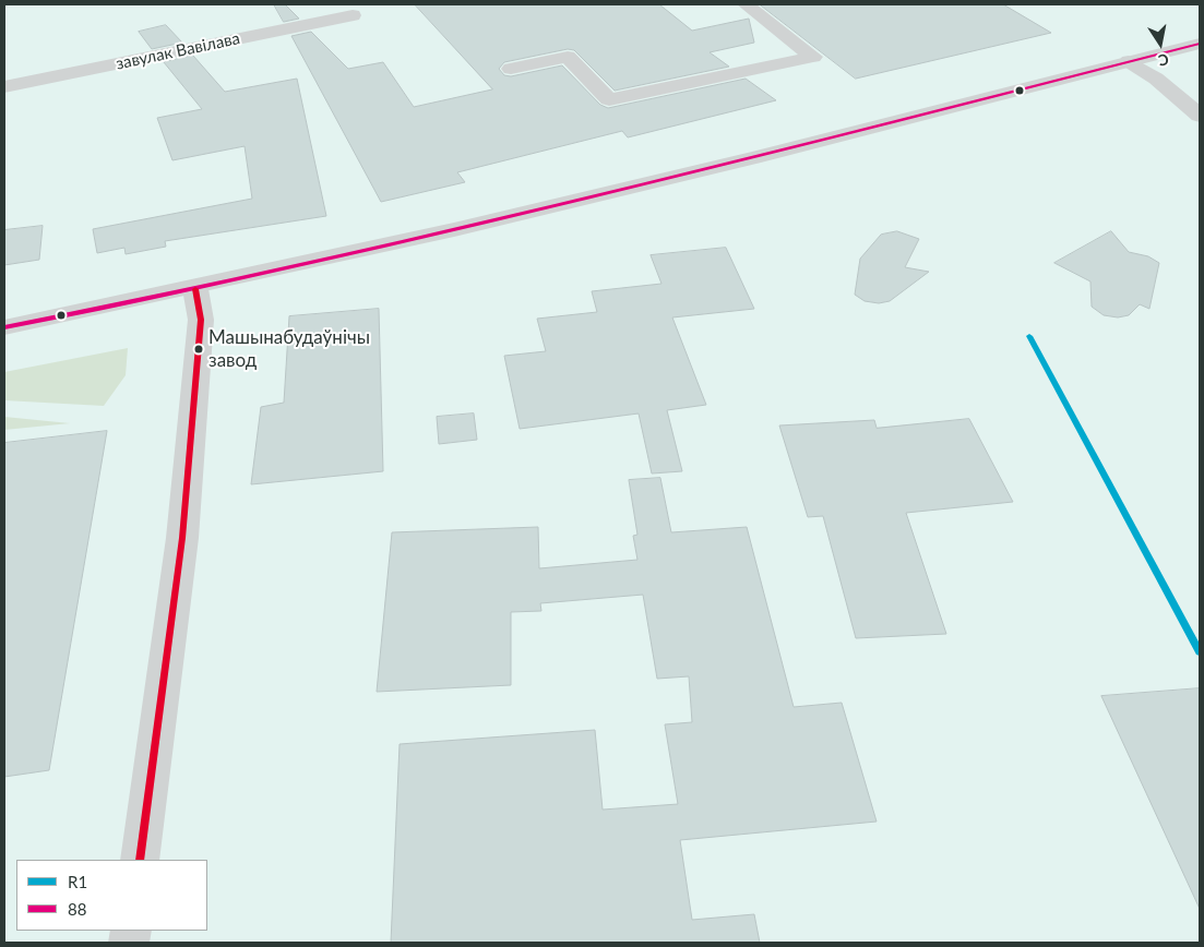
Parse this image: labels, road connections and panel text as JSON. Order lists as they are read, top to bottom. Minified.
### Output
{"streets":{"main road":["завулак Вавілава"]},"places":["Машынабудаўнічы завод"],"lines":["transit line 88","transit line R1"],"legend":["R1","88"],"north":"bottom"}
